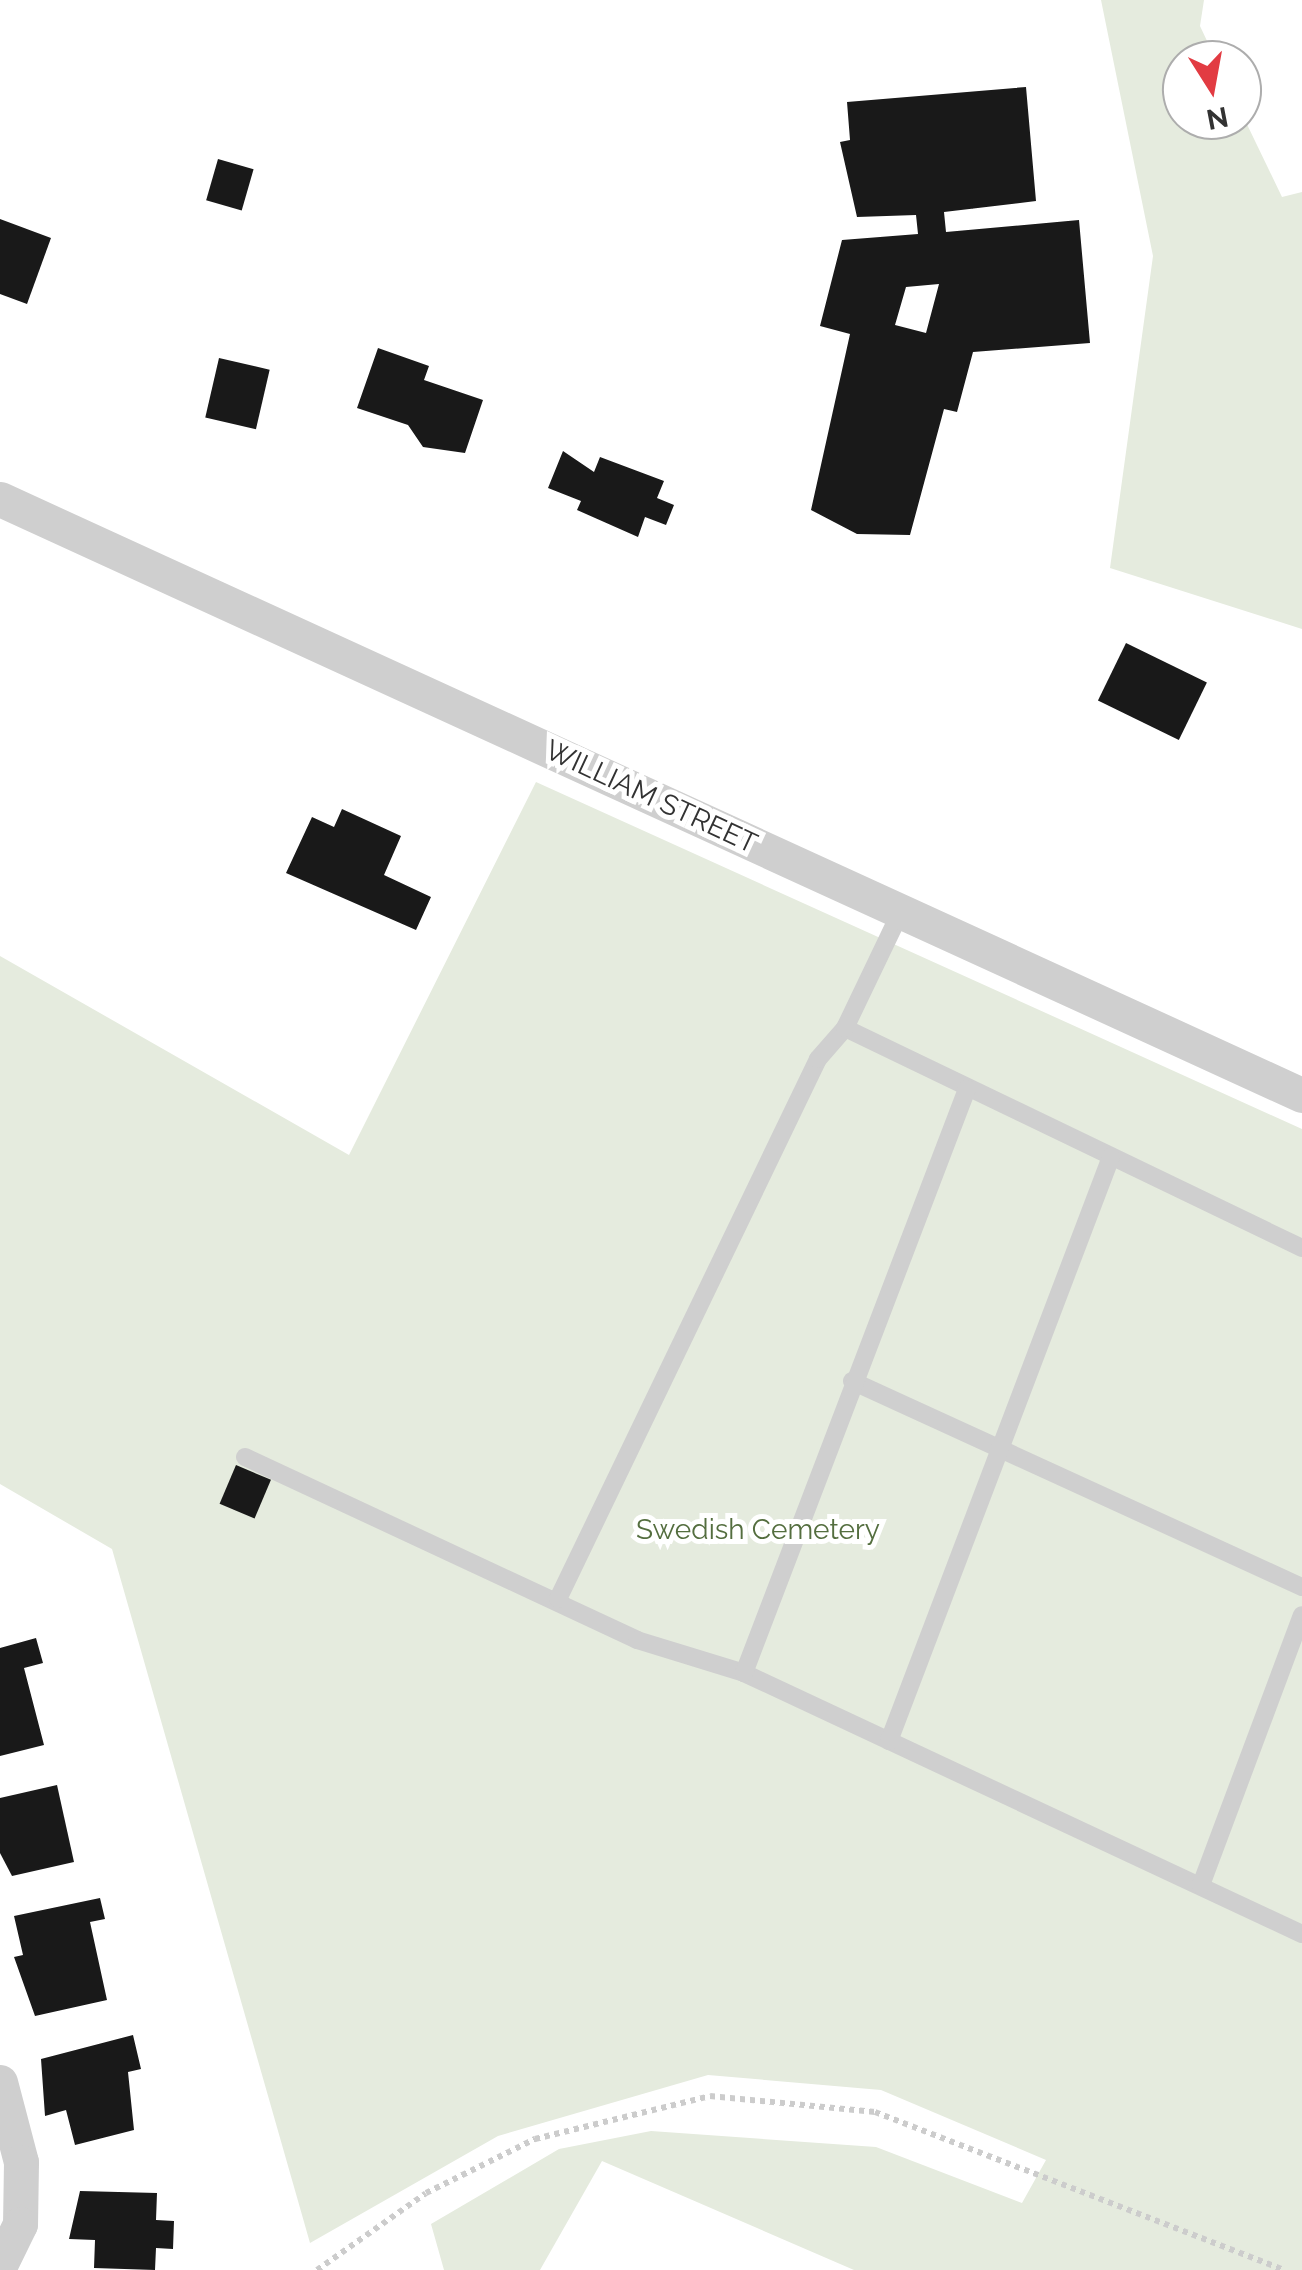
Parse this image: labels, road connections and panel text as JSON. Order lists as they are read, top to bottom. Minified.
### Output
{"streets":{"street":["WILLIAM STREET"]},"parks":["Swedish Cemetery"],"north":"bottom"}
